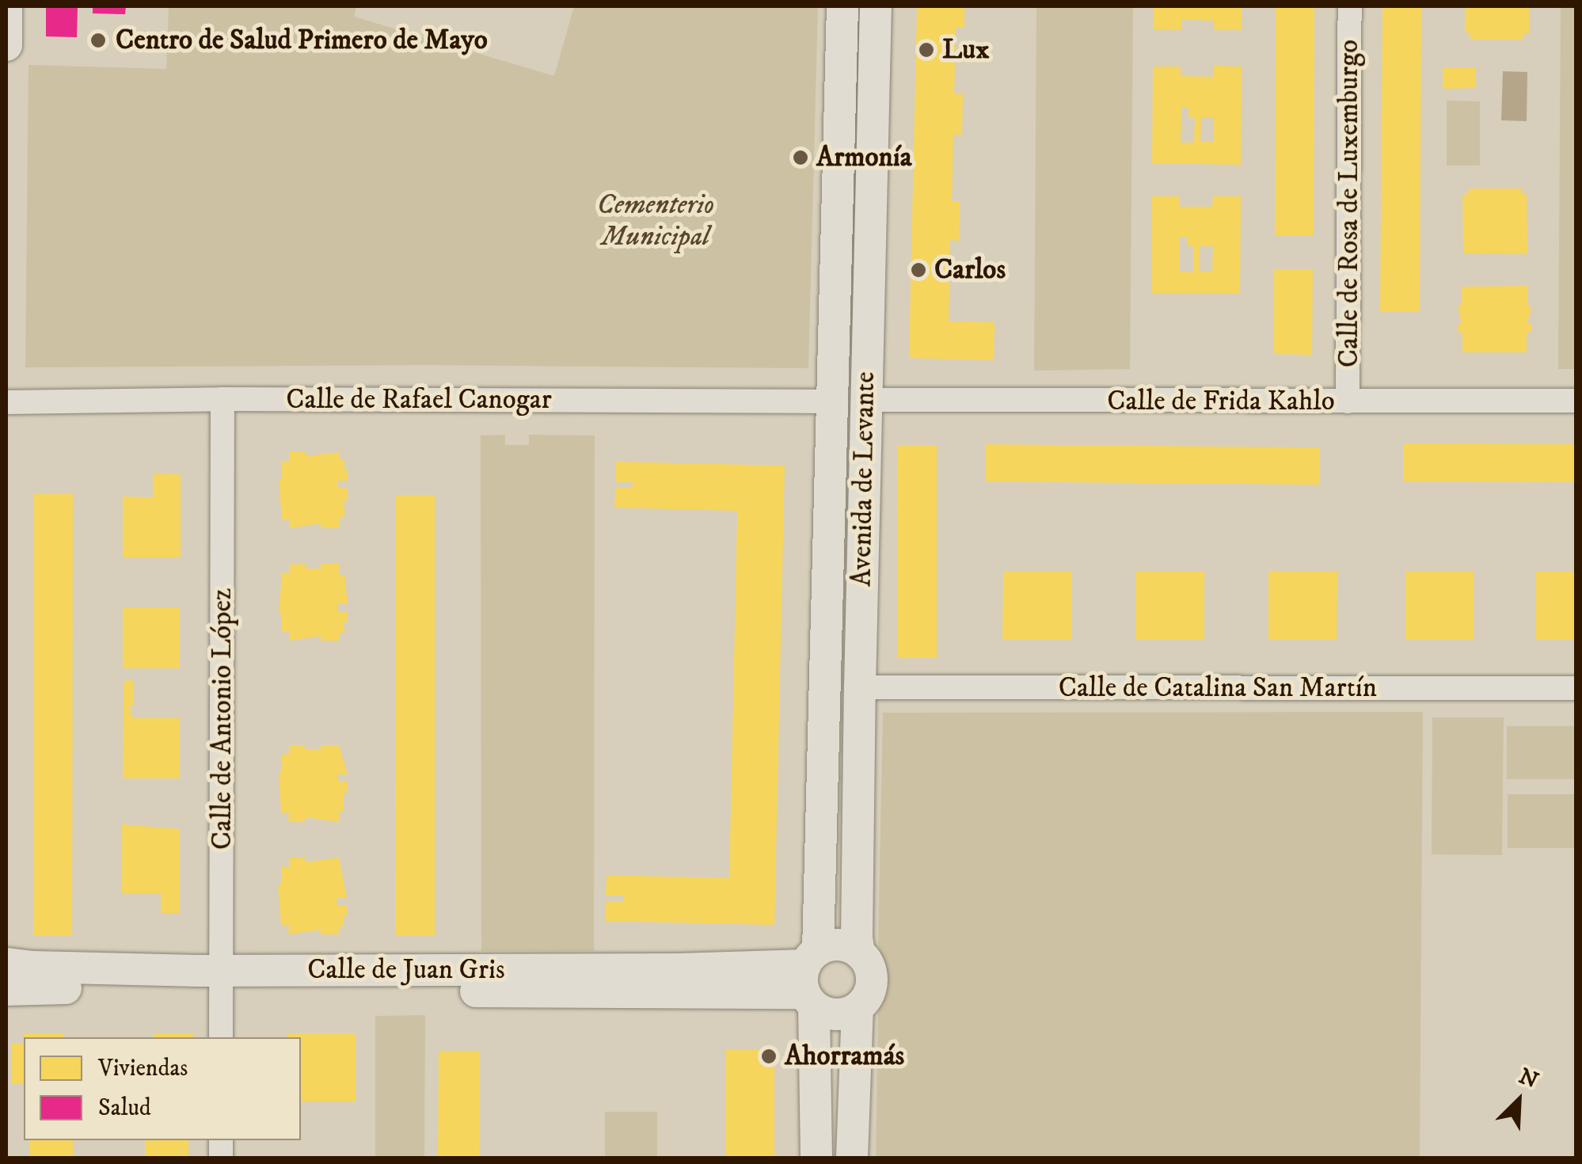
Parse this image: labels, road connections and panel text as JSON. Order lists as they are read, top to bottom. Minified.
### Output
{"streets":{"street":["Calle de Rosa de Luxemburgo","Calle de Rafael Canogar","Calle de Frida Kahlo","Avenida de Levante","Calle de Catalina San Martín","Calle de Antonio López","Calle de Juan Gris"]},"crossings":[["Calle de Rosa de Luxemburgo","Calle de Frida Kahlo"],["Calle de Rafael Canogar","Avenida de Levante"],["Calle de Rafael Canogar","Calle de Antonio López"],["Calle de Frida Kahlo","Avenida de Levante"],["Avenida de Levante","Calle de Catalina San Martín"],["Avenida de Levante","Calle de Juan Gris"],["Calle de Antonio López","Calle de Juan Gris"]],"parks":["Cementerio Municipal"],"places":["Centro de Salud Primero de Mayo","Lux","Armonía","Carlos","Ahorramás"],"legend":["Viviendas","Salud"],"north":"top right"}
